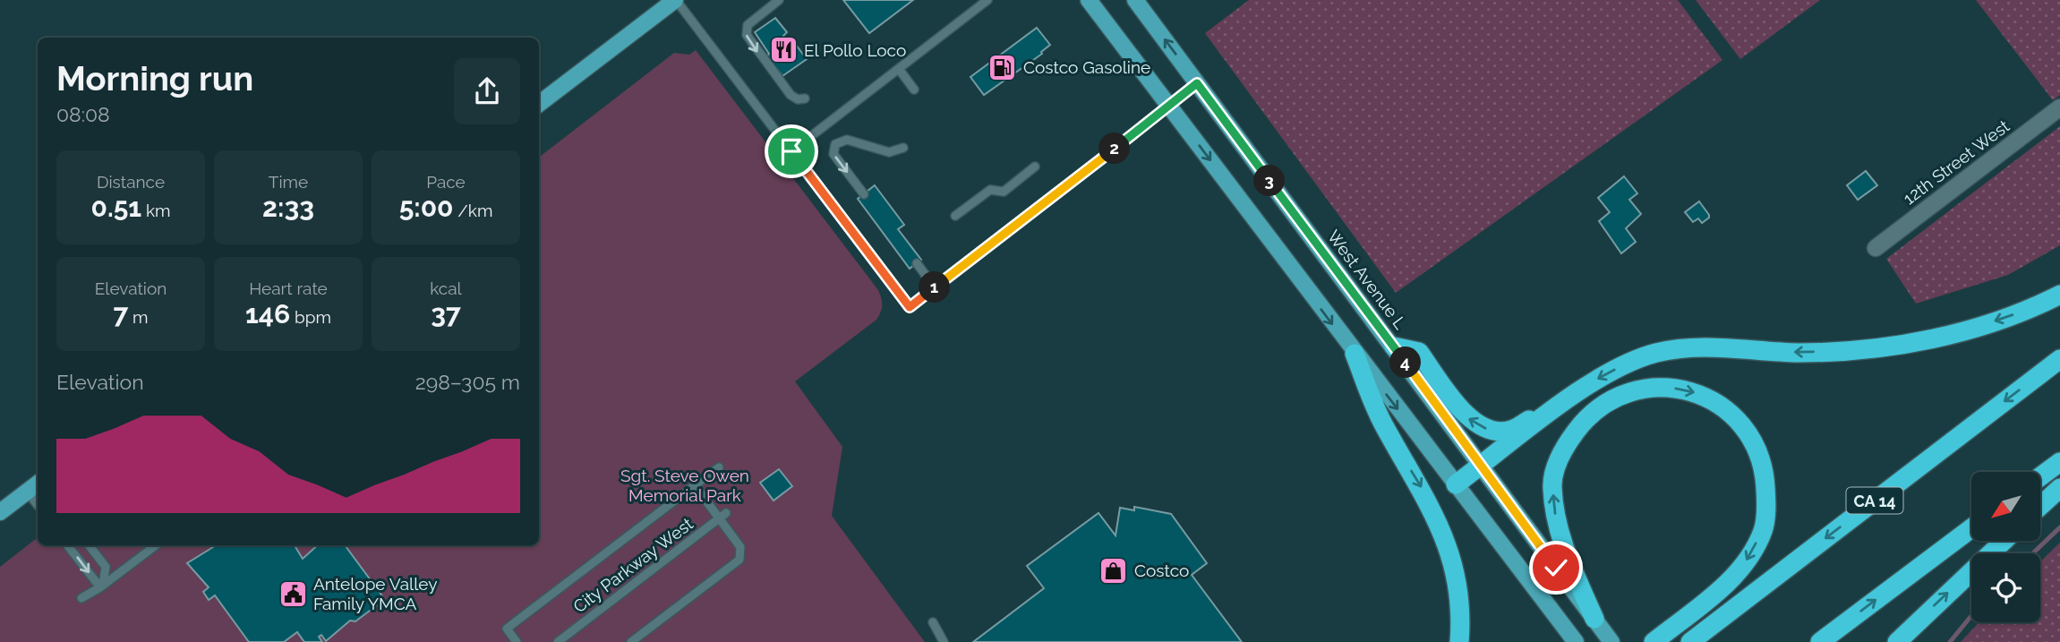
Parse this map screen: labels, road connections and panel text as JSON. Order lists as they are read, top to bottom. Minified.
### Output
{"streets":{"highway":["CA 14"],"main road":["West Avenue L"],"street":["12th Street West"],"lane":["City Parkway West"]},"parks":["Sgt. Steve Owen Memorial Park"],"places":{"restaurant":["El Pollo Loco"],"fuel station":["Costco Gasoline"],"shop":["Costco"],"public building":["Antelope Valley Family YMCA"]},"north":"bottom left","page":{"heading":["Morning run","08:08"],"pins":["2","3","1","4"],"stats":[["Distance","0.51 km"],["Time","2:33"],["Pace","5:00 /km"],["Elevation","7 m"],["Heart rate","146 bpm"],["kcal","37"]],"chart":["Elevation","298–305 m"]}}
